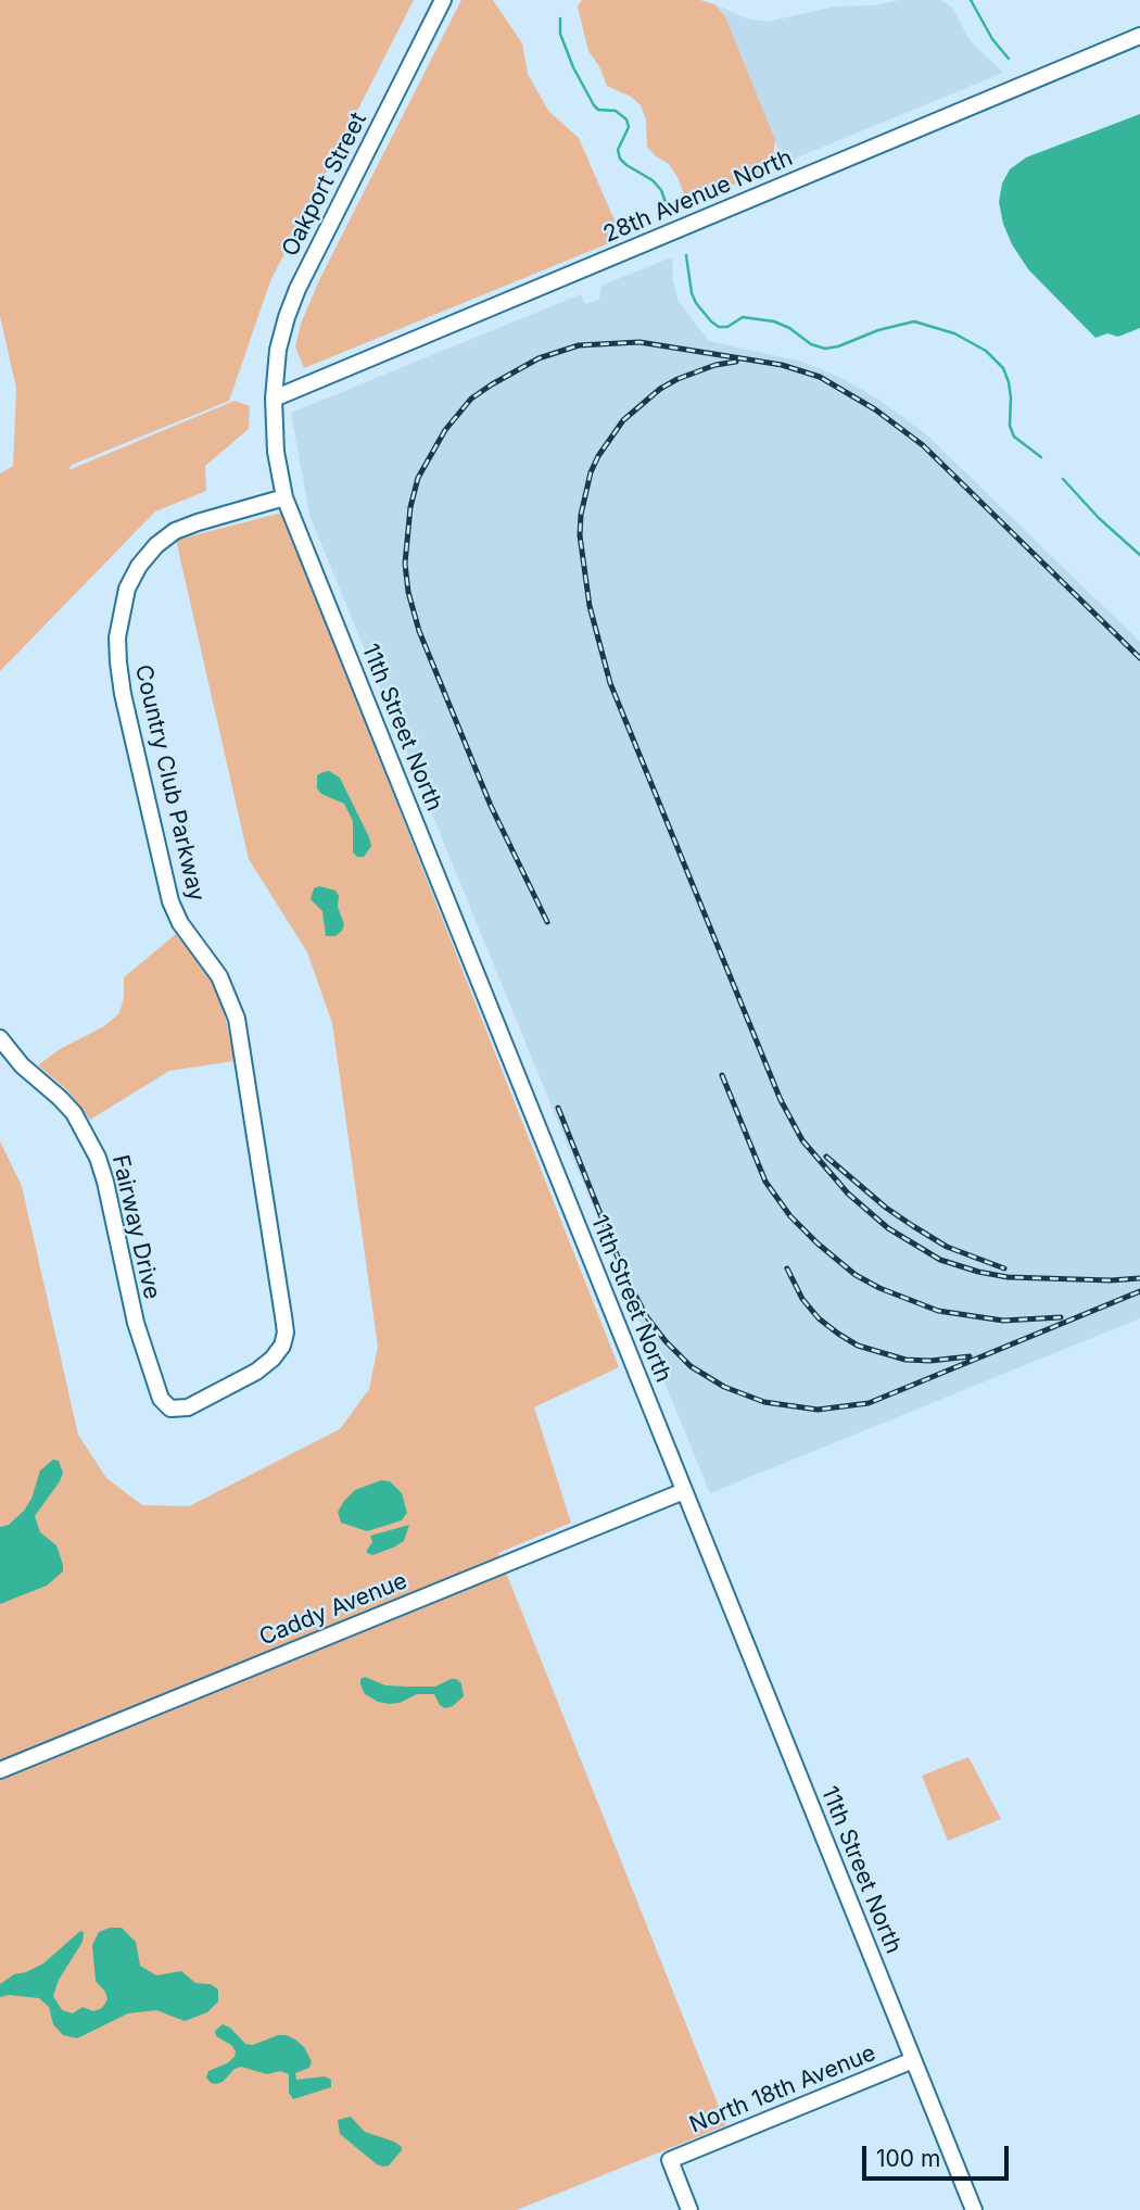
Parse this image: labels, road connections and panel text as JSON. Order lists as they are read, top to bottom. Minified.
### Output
{"streets":{"street":["Oakport Street","28th Avenue North","11th Street North","Country Club Parkway","Fairway Drive","Caddy Avenue","North 18th Avenue"]},"crossings":[["Oakport Street","28th Avenue North"],["Oakport Street","11th Street North"],["28th Avenue North","11th Street North"],["11th Street North","Country Club Parkway"],["11th Street North","Caddy Avenue"],["11th Street North","North 18th Avenue"],["Country Club Parkway","Fairway Drive"]],"scale_bar":"100 m"}
